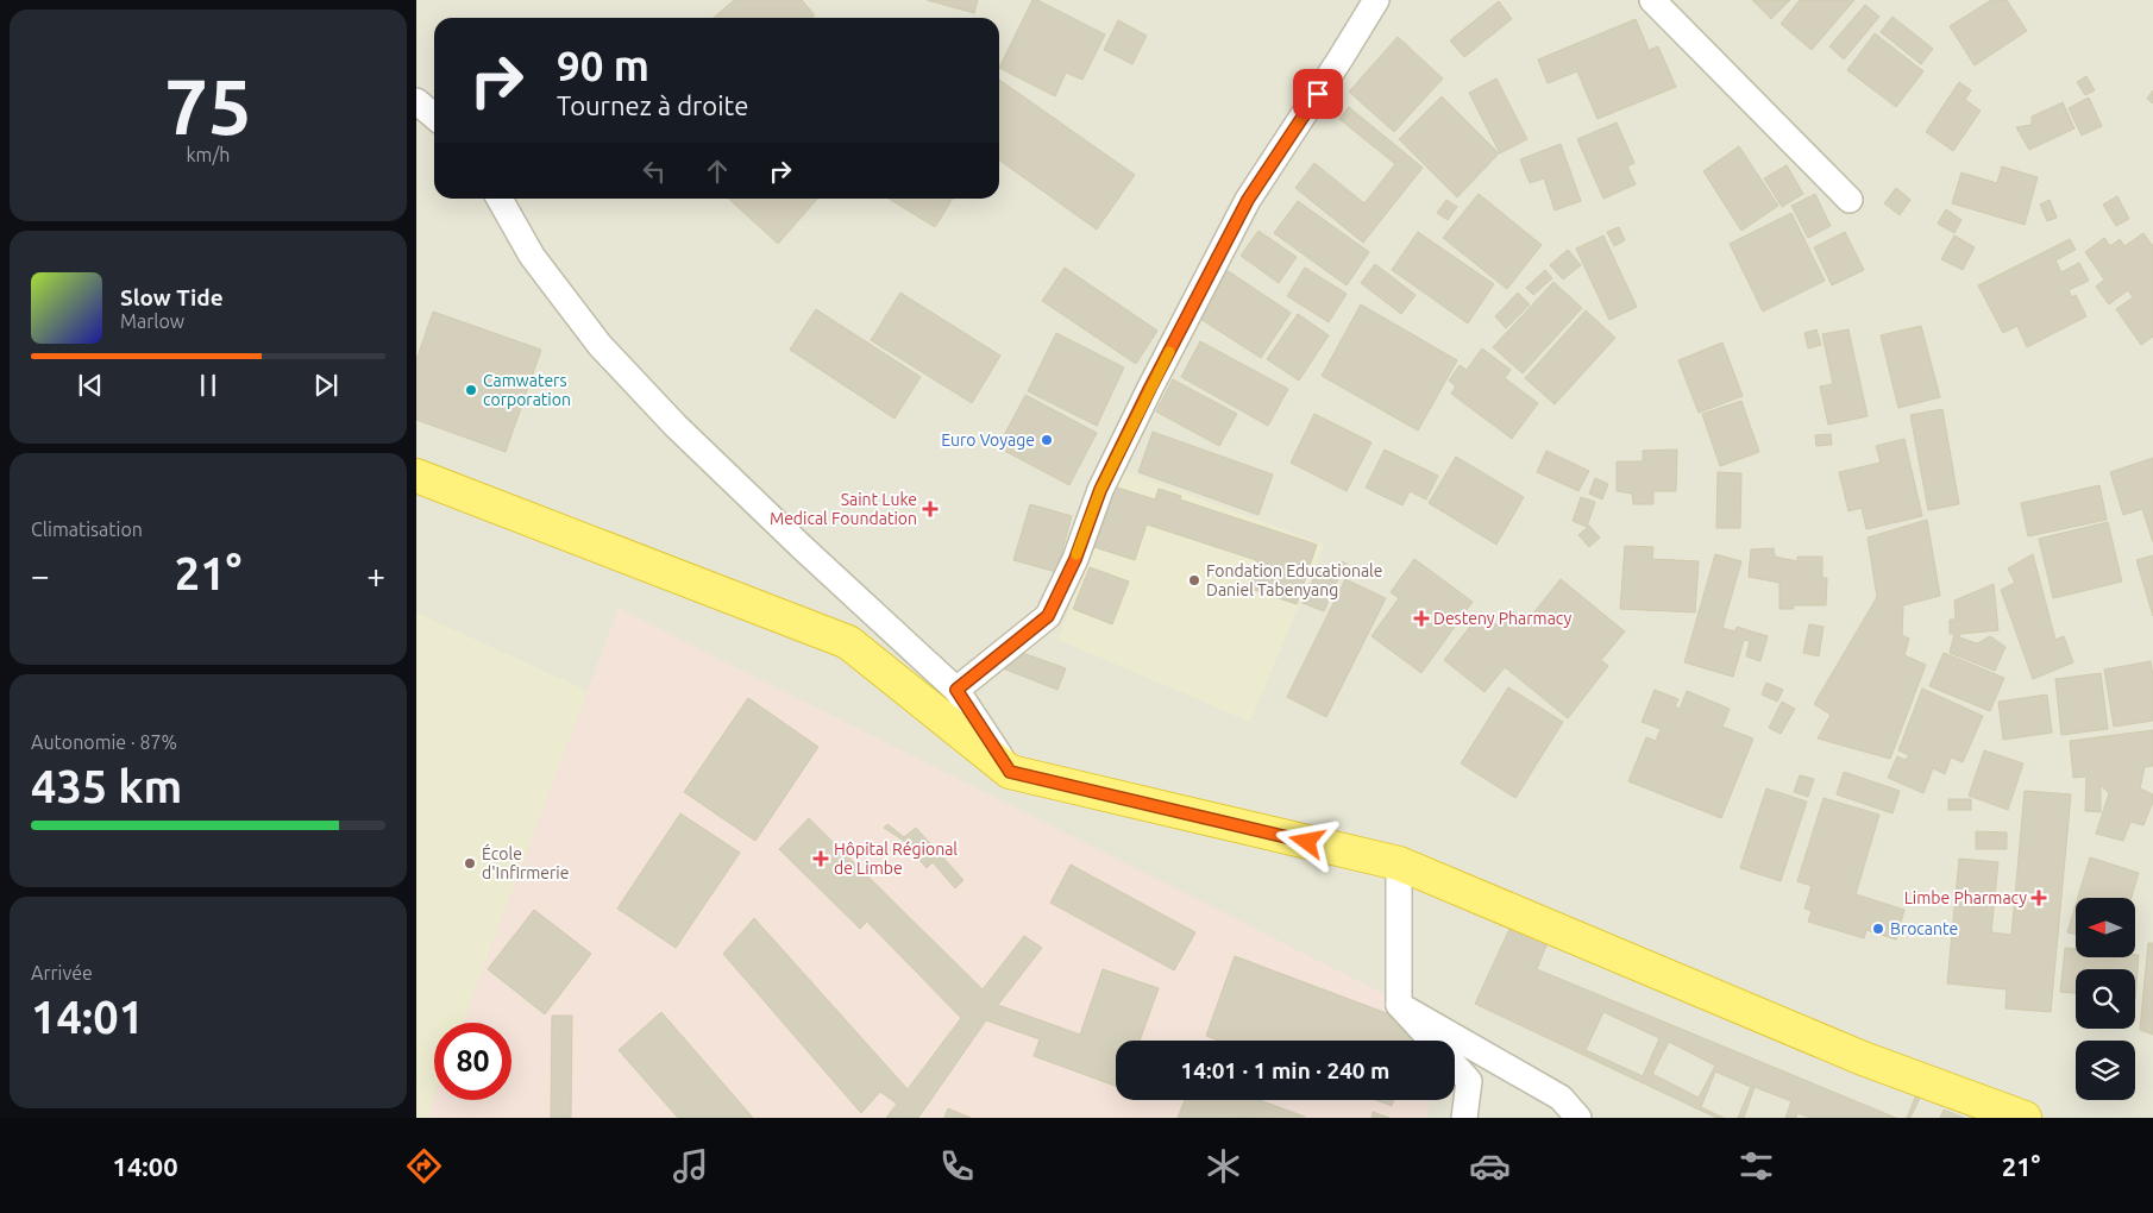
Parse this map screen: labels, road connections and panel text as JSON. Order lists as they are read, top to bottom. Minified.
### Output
{"places":{"other":["Camwaters corporation","Euro Voyage","Fondation Educationale Daniel Tabenyang","École d'Infirmerie","Brocante"],"health":["Saint Luke Medical Foundation","Desteny Pharmacy","Hôpital Régional de Limbe","Limbe Pharmacy"]},"north":"left","page":{"tile":[["75","km/h"],"Climatisation",["Autonomie · 87%","435 km"],["Arrivée","14:01"]],"turn":["90 m","Tournez à droite"],"song":["Slow Tide","Marlow"],"heat":["−","21°","+"],"limit":"80","trip":"14:01 · 1 min · 240 m","tabs":["14:00","21°"]}}
